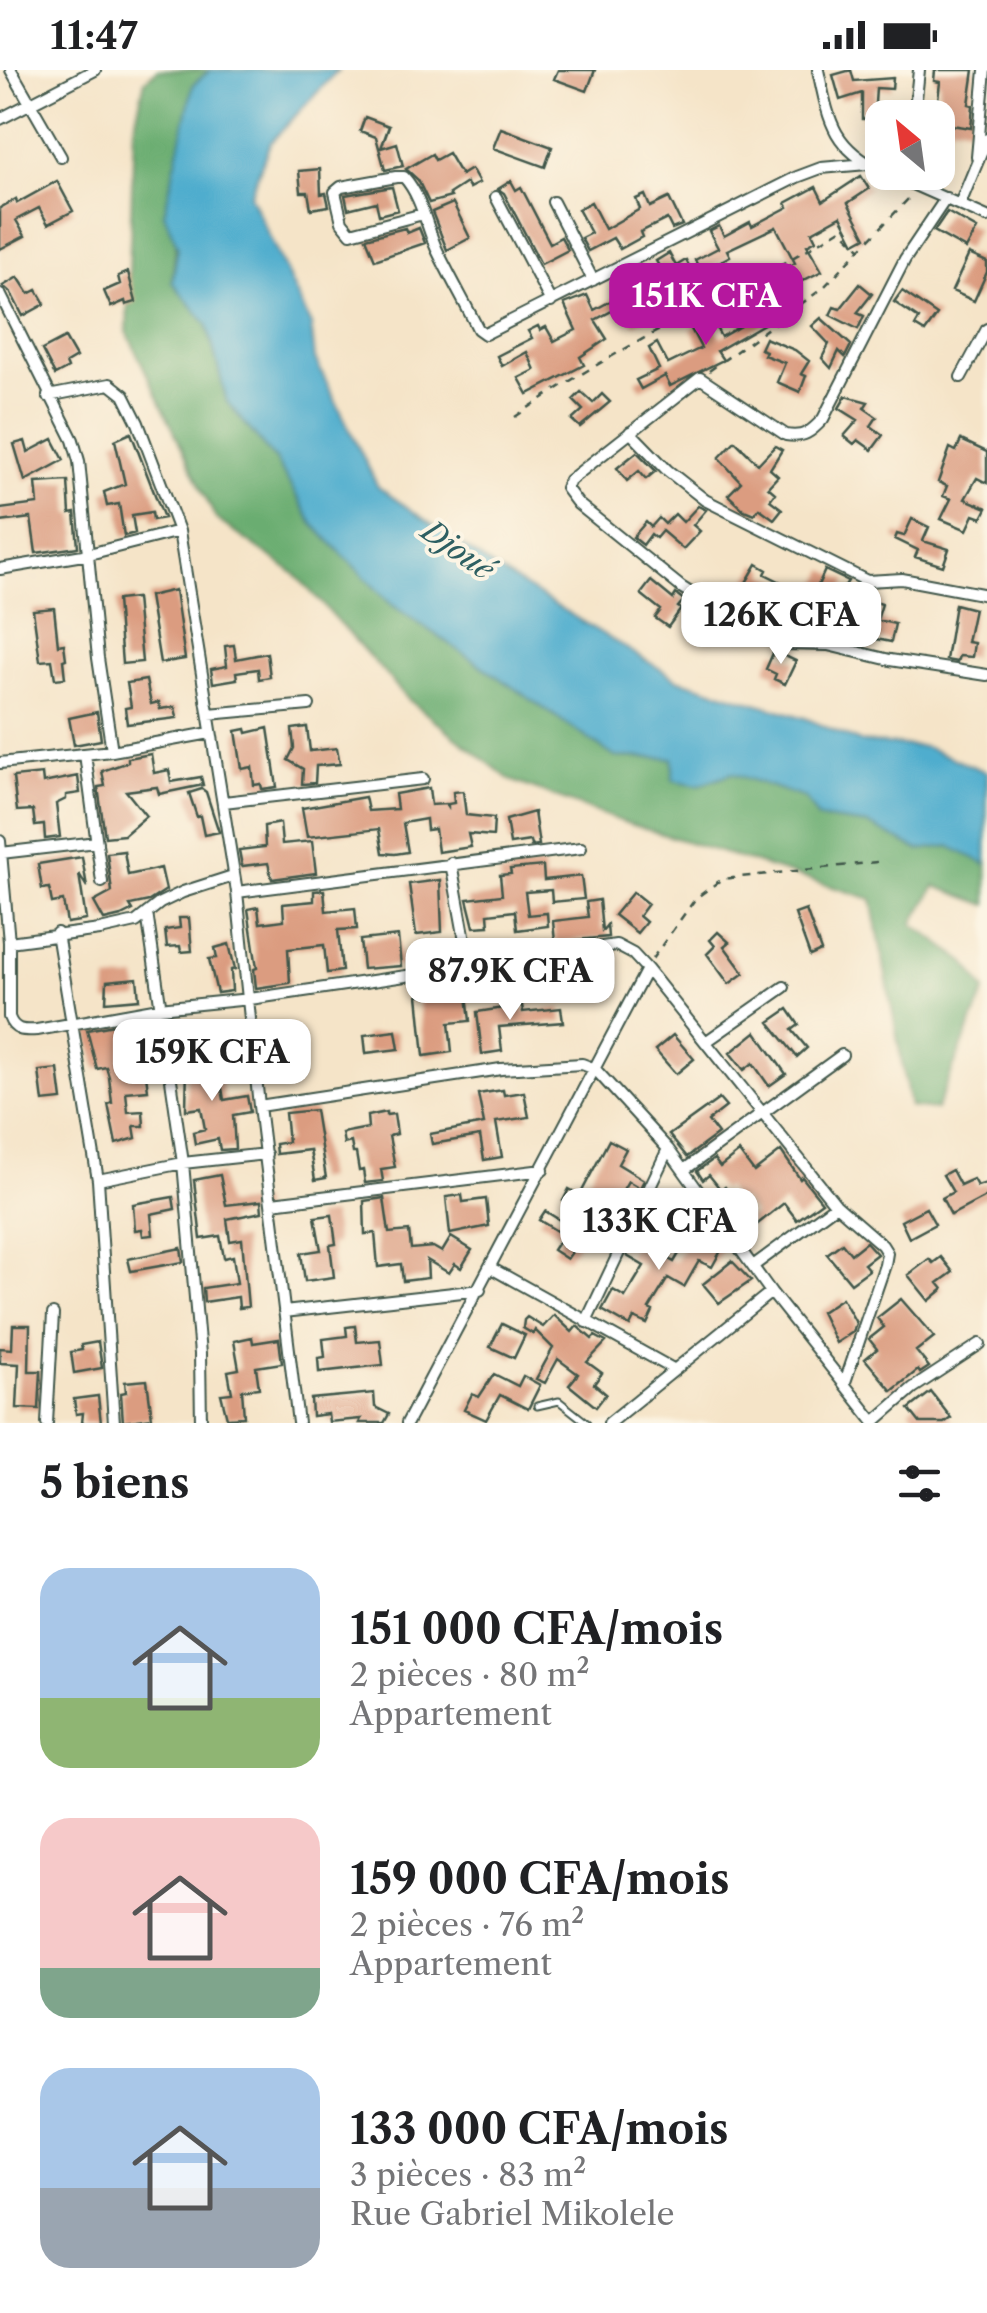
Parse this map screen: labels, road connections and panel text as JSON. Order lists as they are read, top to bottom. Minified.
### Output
{"water":["Djoué"],"north":"top left","page":{"status":"11:47","price":["151K CFA","126K CFA","87.9K CFA","159K CFA","133K CFA"],"heading":"5 biens","list":[{"name":"151 000 CFA/mois","note":"2 pièces · 80 m² · Appartement"},{"name":"159 000 CFA/mois","note":"2 pièces · 76 m² · Appartement"},{"name":"133 000 CFA/mois","note":"3 pièces · 83 m² · Rue Gabriel Mikolele"}]}}
